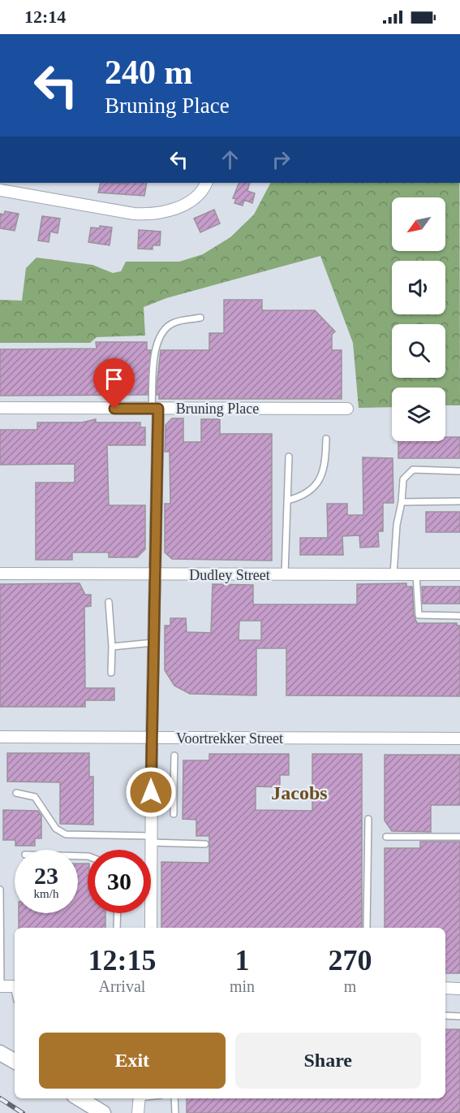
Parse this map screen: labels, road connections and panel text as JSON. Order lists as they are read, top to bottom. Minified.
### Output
{"streets":{"street":["Bruning Place","Dudley Street","Voortrekker Street"]},"districts":["Jacobs"],"north":"bottom left","page":{"status":"12:14","turn":["240 m","Bruning Place"],"speed":"23 km/h","limit":"30","eta":["12:15","Arrival","1","min","270","m"],"buttons":["Exit","Share"]}}
